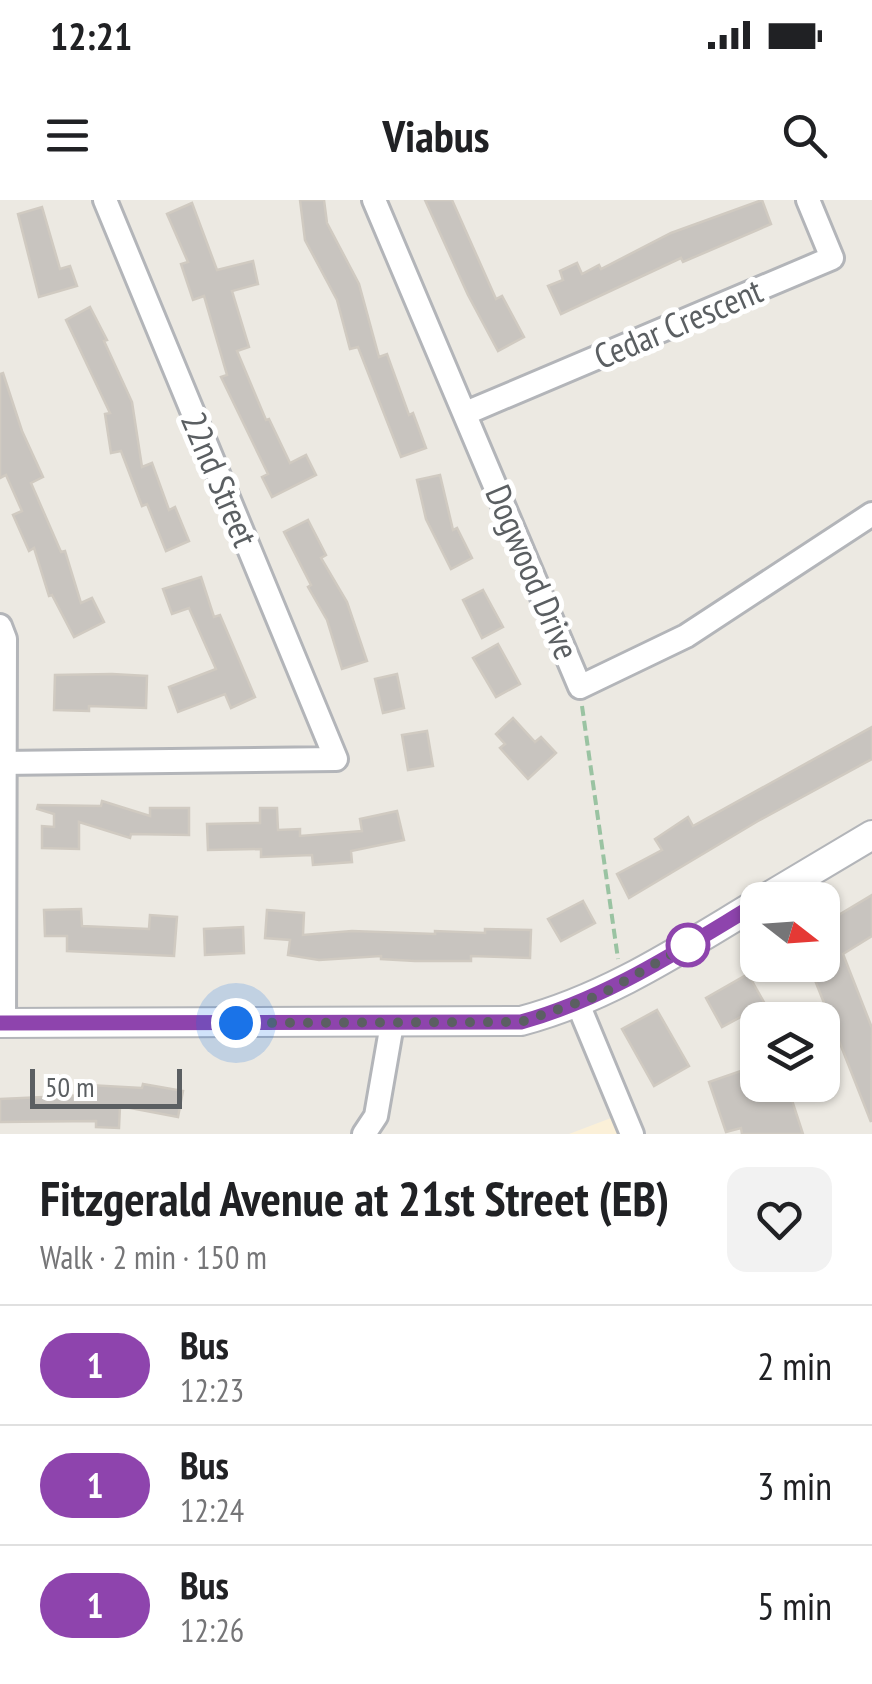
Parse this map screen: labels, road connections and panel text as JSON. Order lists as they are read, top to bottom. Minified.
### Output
{"streets":{"street":["Cedar Crescent","22nd Street","Dogwood Drive"]},"crossings":[["Cedar Crescent","Dogwood Drive"]],"lines":["bus line 1"],"scale_bar":"50 m","north":"right","page":{"status":"12:21","header":"Viabus","scale":"50 m","heading":["Fitzgerald Avenue at 21st Street (EB)","Walk · 2 min · 150 m"],"list":[{"mark":"1","name":"Bus","note":"12:23","value":"2 min"},{"mark":"1","name":"Bus","note":"12:24","value":"3 min"},{"mark":"1","name":"Bus","note":"12:26","value":"5 min"}]}}
